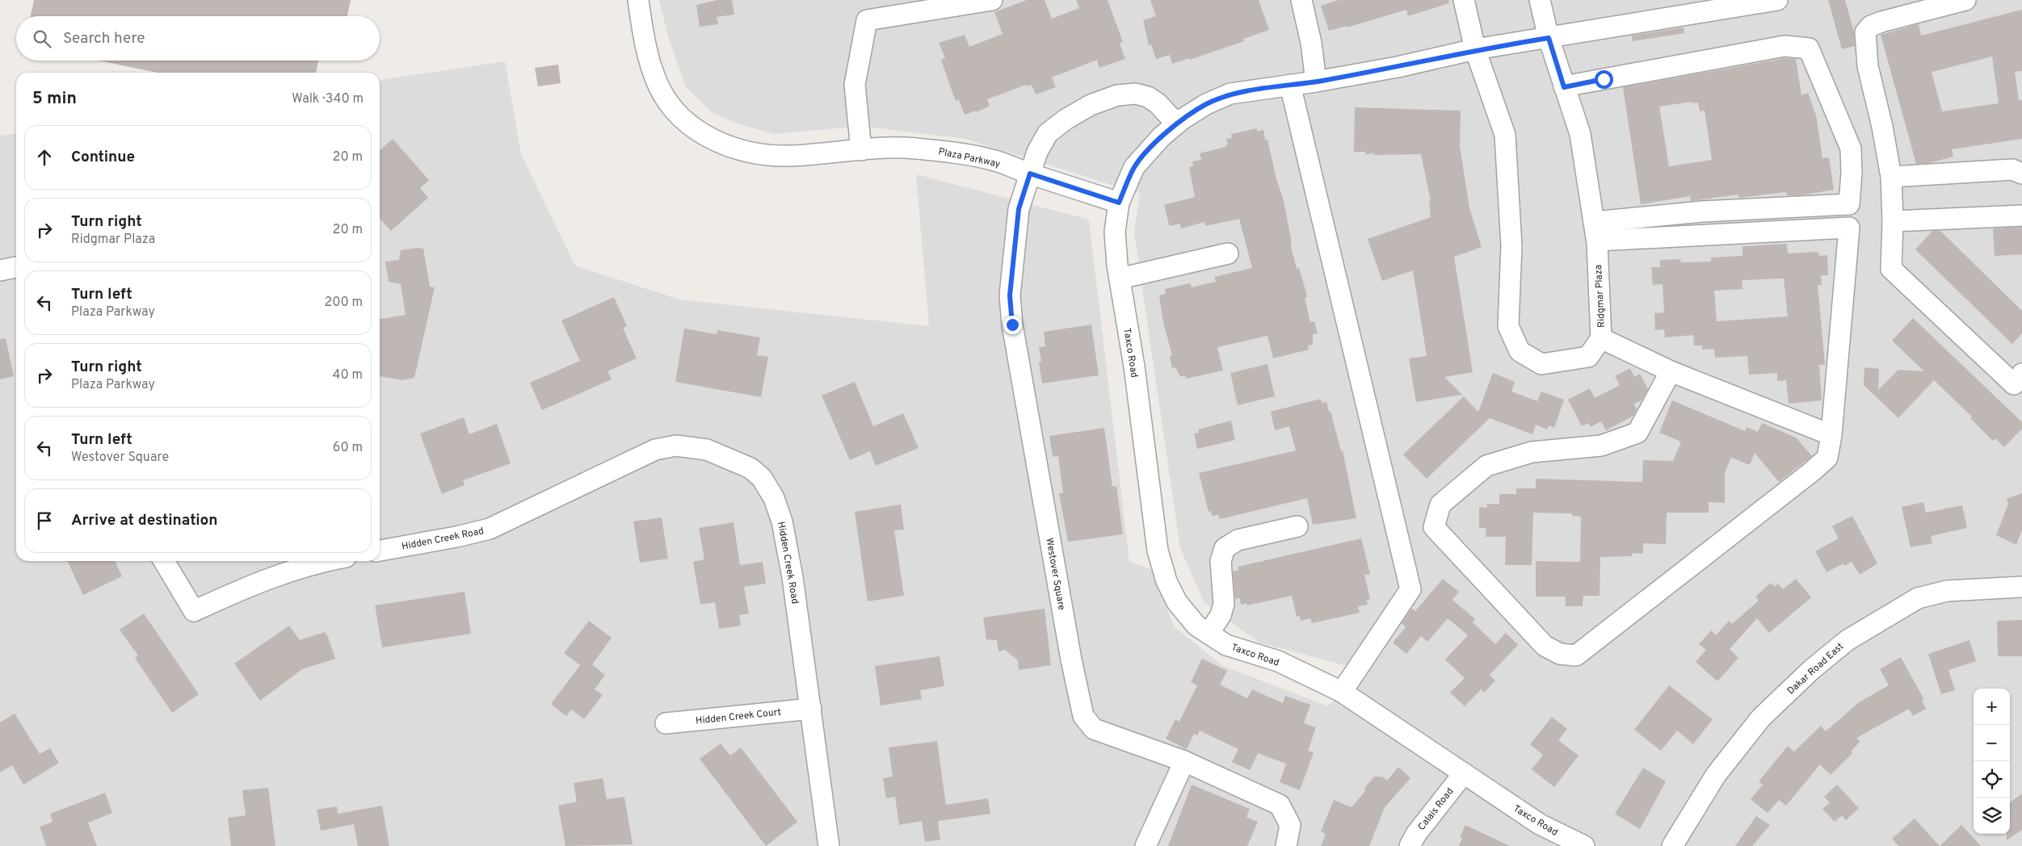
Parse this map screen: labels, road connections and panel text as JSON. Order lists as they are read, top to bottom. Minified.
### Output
{"streets":{"street":["Plaza Parkway","Ridgmar Plaza","Taxco Road","Hidden Creek Road","Westover Square","Dakar Road East","Hidden Creek Court","Calais Road"]},"crossings":[["Plaza Parkway","Taxco Road"],["Plaza Parkway","Westover Square"],["Taxco Road","Calais Road"],["Hidden Creek Road","Hidden Creek Court"]],"page":{"search":"Search here","heading":["5 min","Walk · 340 m"],"list":[["Continue","20 m"],["Turn right","Ridgmar Plaza","20 m"],["Turn left","Plaza Parkway","200 m"],["Turn right","Plaza Parkway","40 m"],["Turn left","Westover Square","60 m"],"Arrive at destination"],"map_buttons":["+","−"]}}
